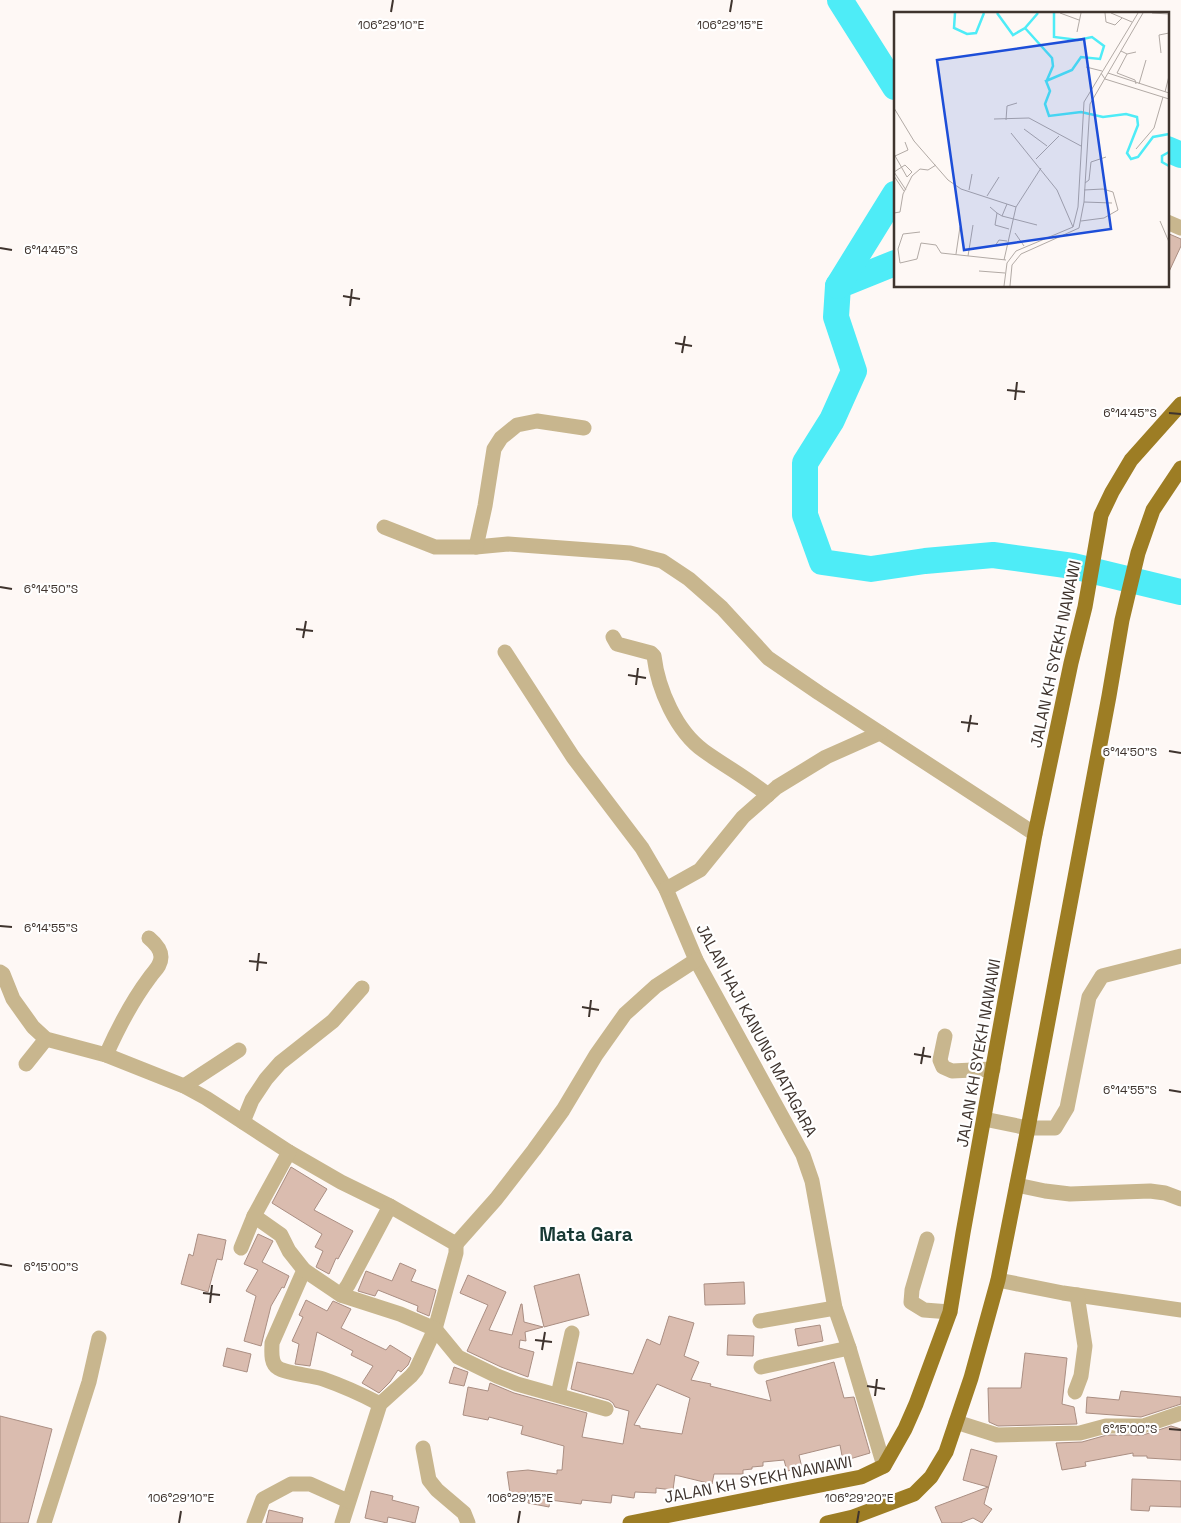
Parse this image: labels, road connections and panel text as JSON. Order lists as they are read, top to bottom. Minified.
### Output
{"streets":{"main road":["JALAN KH SYEKH NAWAWI"],"street":["JALAN HAJI KANUNG MATAGARA"]},"crossings":[["JALAN KH SYEKH NAWAWI","JALAN HAJI KANUNG MATAGARA"]],"districts":["Mata Gara"],"coordinates":["106°29'10\"E","106°29'15\"E","6°14'45\"S","6°14'50\"S","6°14'55\"S","6°15'00\"S","106°29'20\"E"]}
